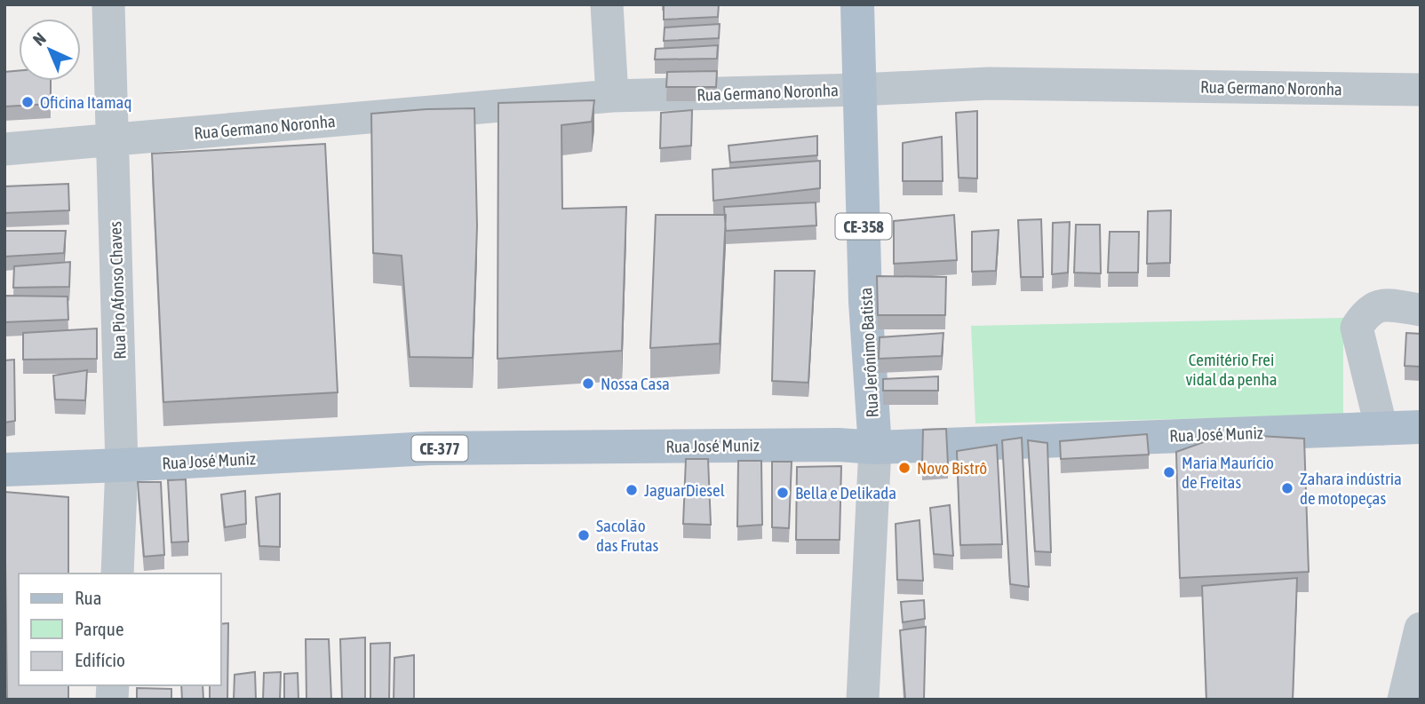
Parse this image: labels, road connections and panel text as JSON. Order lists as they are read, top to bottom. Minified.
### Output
{"streets":{"main road":["CE-358","Rua Jerônimo Batista","Rua José Muniz","CE-377"],"street":["Rua Germano Noronha","Rua Pio Afonso Chaves"]},"crossings":[["Rua Germano Noronha","Rua Pio Afonso Chaves"],["Rua Germano Noronha","Rua Jerônimo Batista"],["Rua Pio Afonso Chaves","Rua José Muniz"],["Rua Jerônimo Batista","Rua José Muniz"]],"parks":["Cemitério Frei vidal da penha"],"places":["Oficina Itamaq","Nossa Casa","Novo Bistrô","Maria Maurício de Freitas","Zahara indústria de motopeças","JaguarDiesel","Bella e Delikada","Sacolão das Frutas"],"legend":["Rua","Parque","Edifício"],"north":"top left"}
